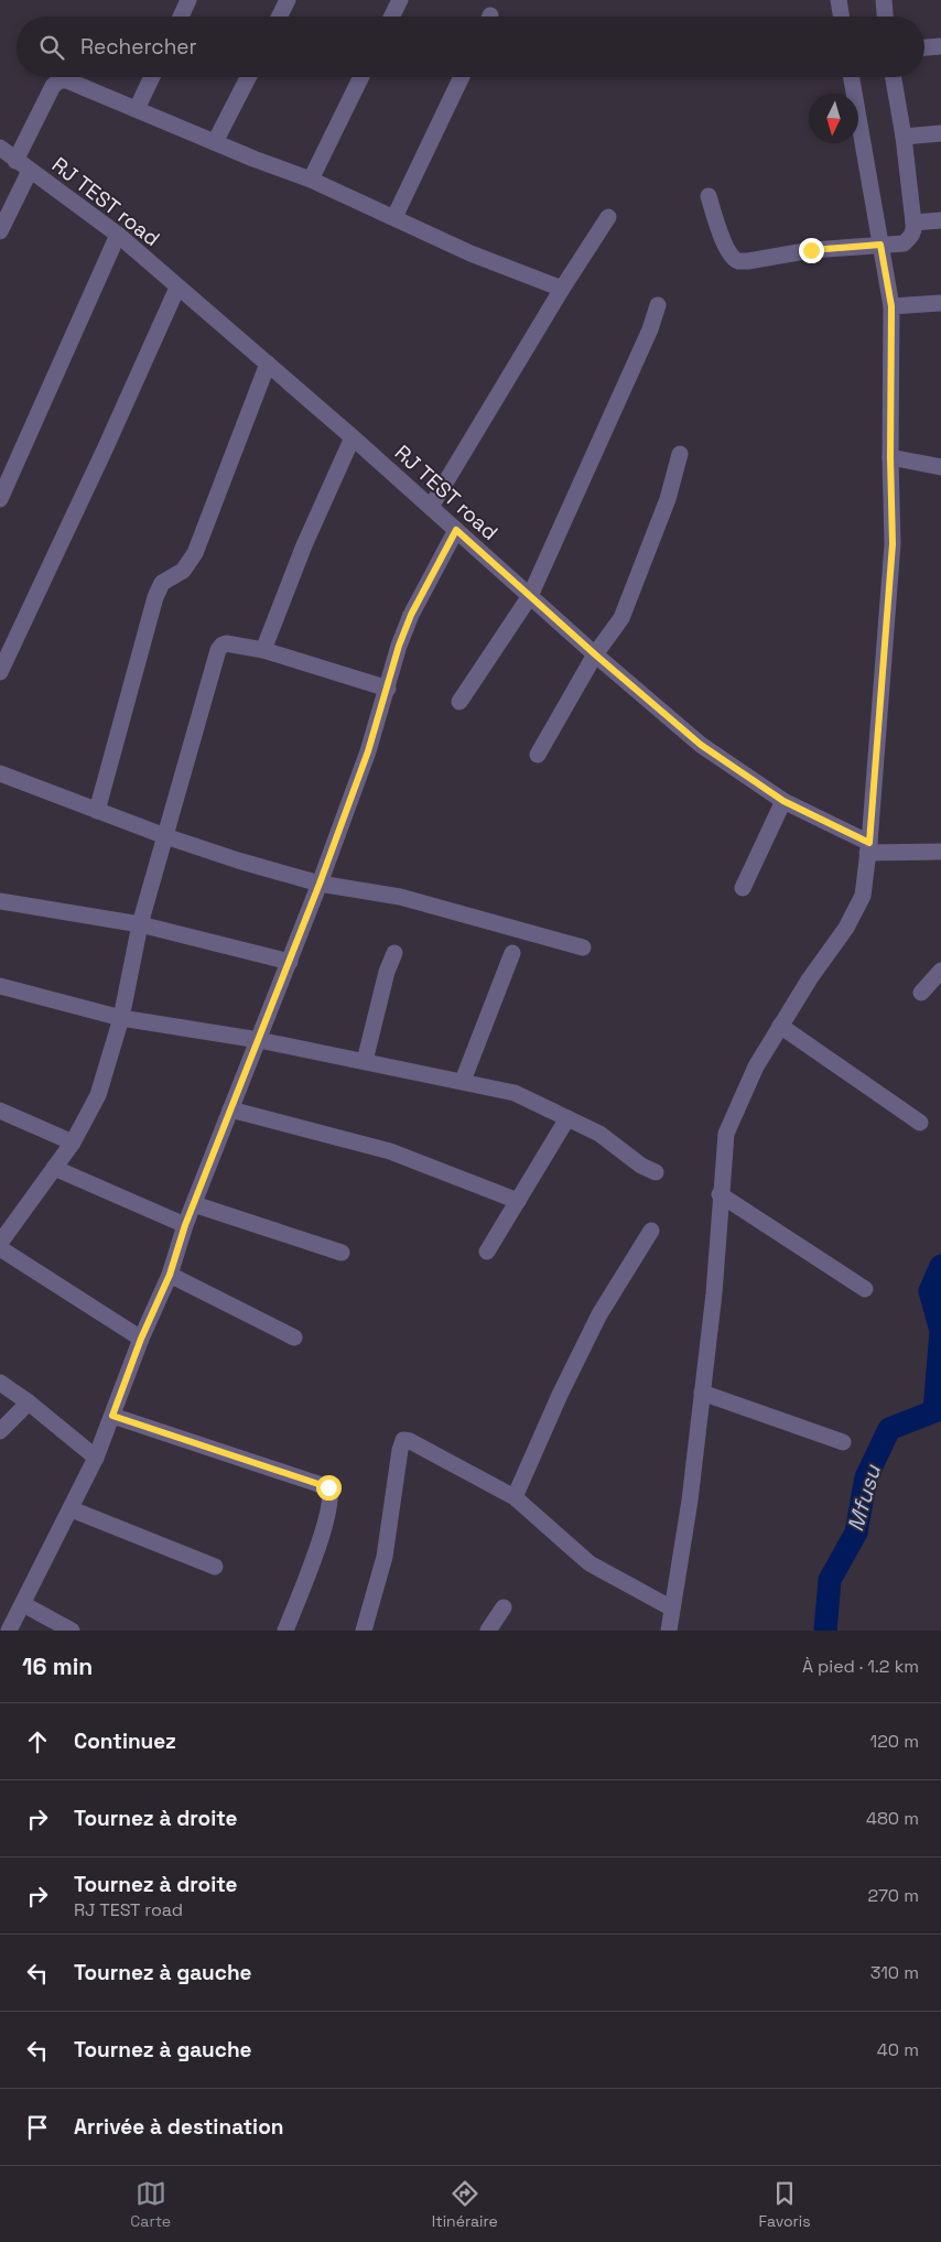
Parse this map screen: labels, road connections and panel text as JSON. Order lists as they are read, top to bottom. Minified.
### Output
{"streets":{"street":["RJ TEST road"]},"water":["Mfusu"],"north":"bottom","page":{"search":"Rechercher","heading":["16 min","À pied · 1.2 km"],"list":[["Continuez","120 m"],["Tournez à droite","480 m"],["Tournez à droite","RJ TEST road","270 m"],["Tournez à gauche","310 m"],["Tournez à gauche","40 m"],"Arrivée à destination"],"nav":["Carte","Itinéraire","Favoris"]}}
